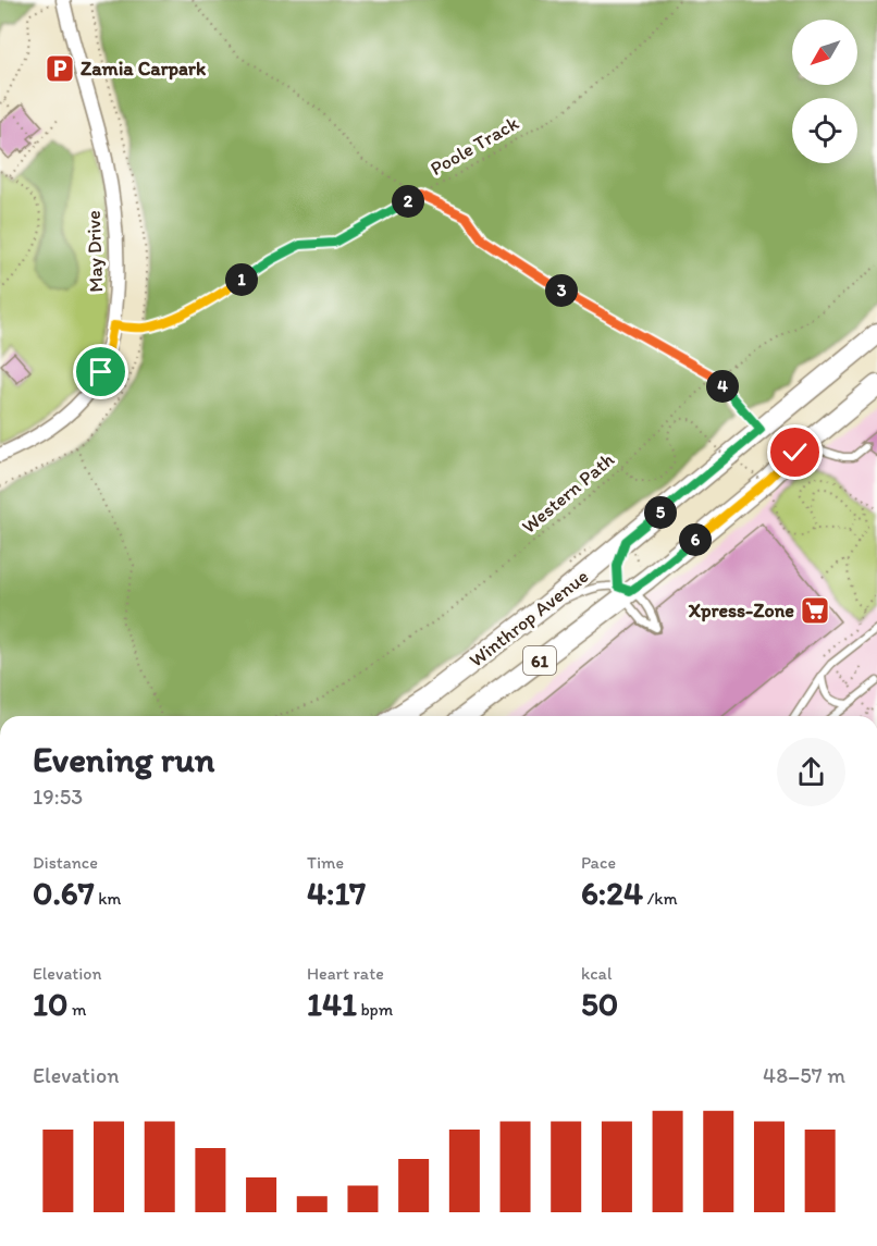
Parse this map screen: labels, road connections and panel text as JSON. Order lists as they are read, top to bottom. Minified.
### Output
{"streets":{"main road":["Winthrop Avenue","61"],"street":["May Drive"],"path":["Poole Track","Western Path"]},"crossings":[["Poole Track","May Drive"]],"places":{"parking":["Zamia Carpark"],"supermarket":["Xpress-Zone"]},"north":"bottom left","page":{"pins":["2","1","3","4","5","6"],"heading":["Evening run","19:53"],"stats":[["Distance","0.67 km"],["Time","4:17"],["Pace","6:24 /km"],["Elevation","10 m"],["Heart rate","141 bpm"],["kcal","50"]],"chart":["Elevation","48–57 m"]}}
